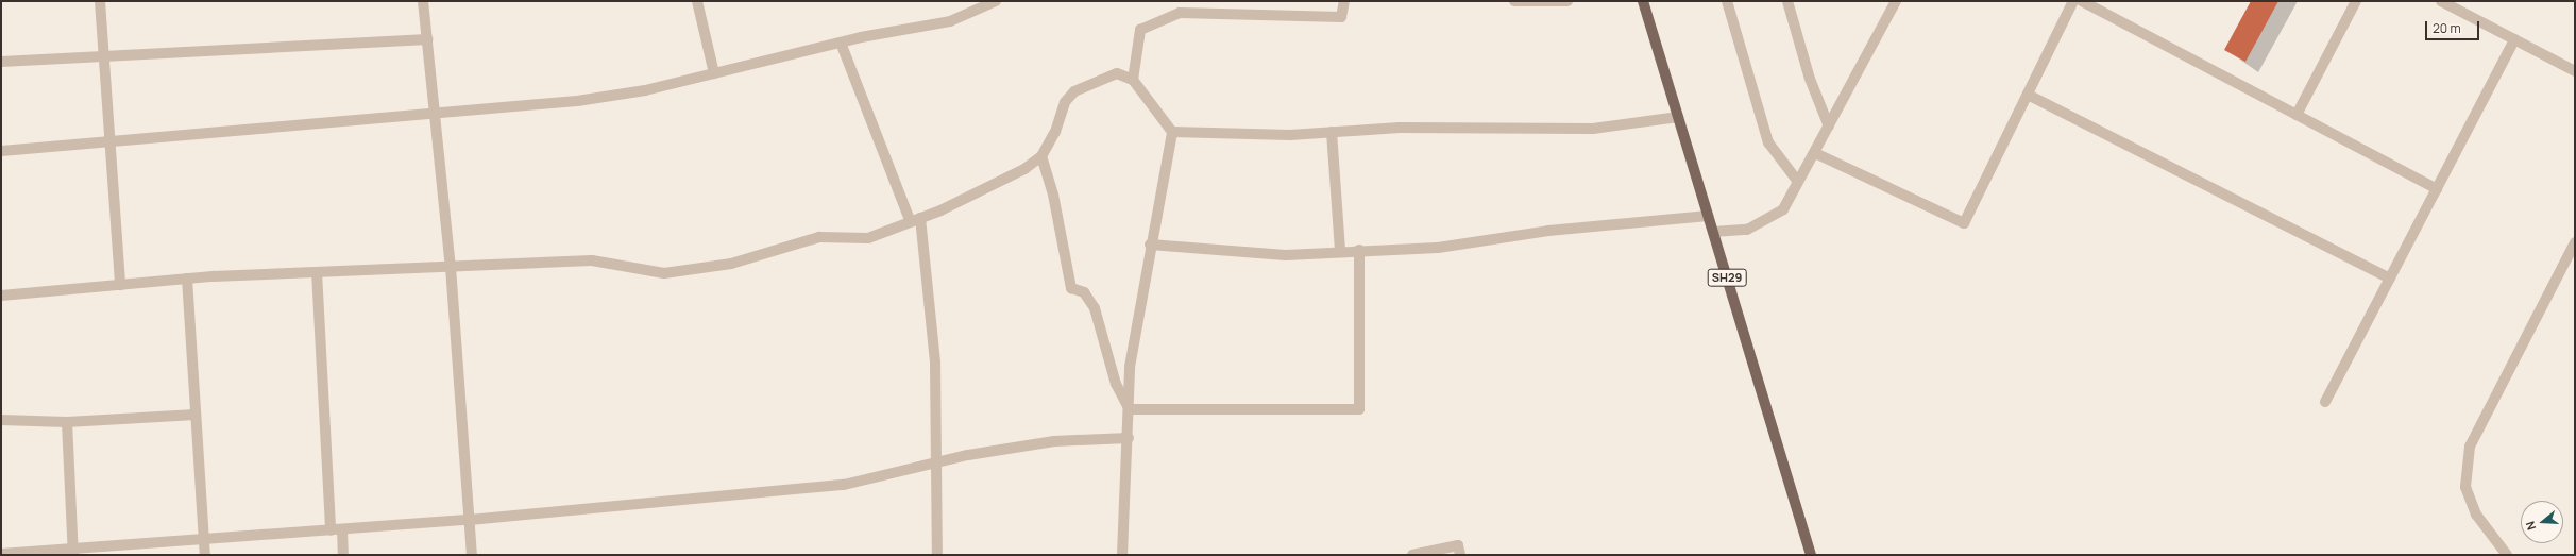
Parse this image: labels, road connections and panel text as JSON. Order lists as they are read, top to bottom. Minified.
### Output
{"streets":{"main road":["SH29"]},"scale_bar":"20 m","north":"left"}
